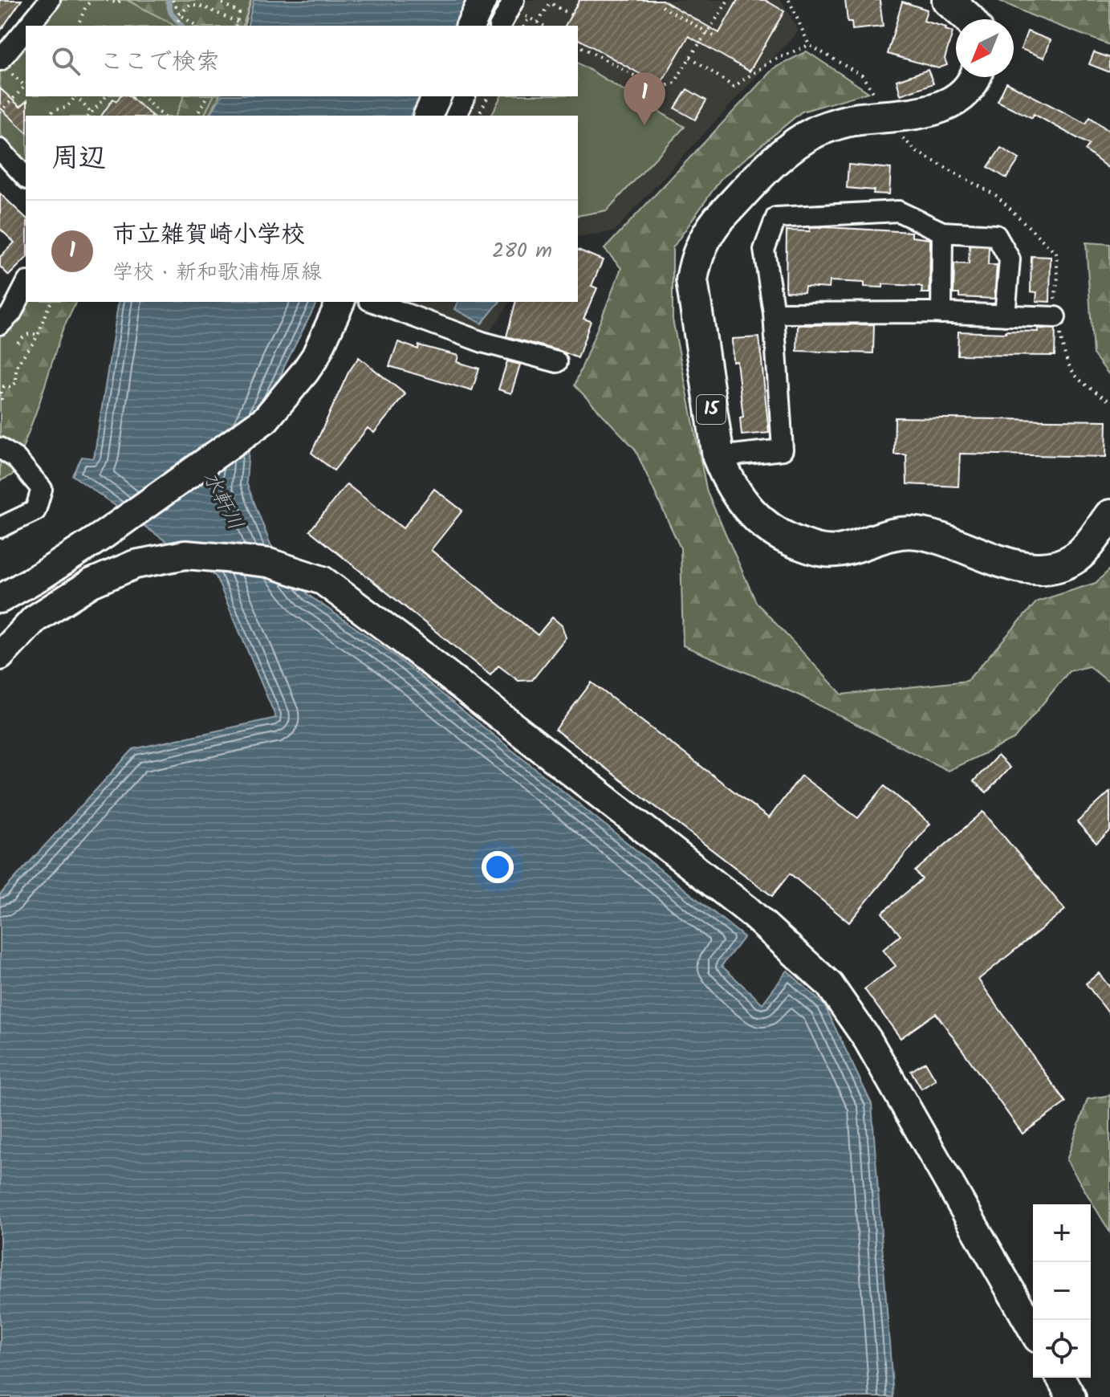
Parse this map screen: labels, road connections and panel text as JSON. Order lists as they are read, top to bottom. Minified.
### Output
{"streets":{"main road":["15"]},"water":["水軒川"],"north":"bottom left","page":{"search":"ここで検索","pins":"1","heading":"周辺","list":[{"mark":"1","name":"市立雑賀崎小学校","note":"学校 · 新和歌浦梅原線","value":"280 m"}],"map_buttons":["+","−"]}}
